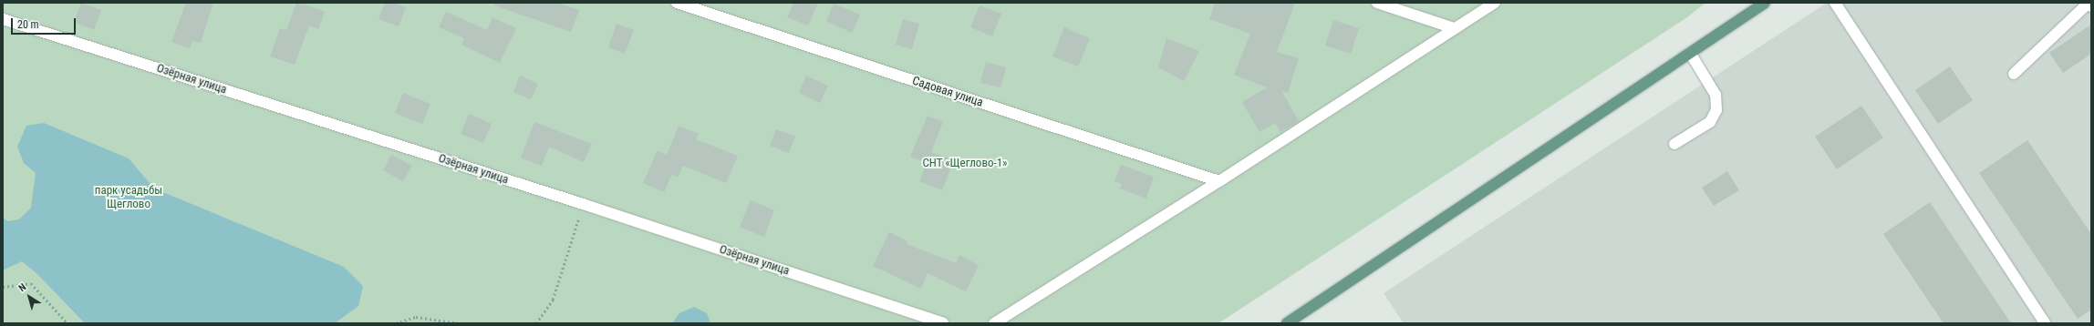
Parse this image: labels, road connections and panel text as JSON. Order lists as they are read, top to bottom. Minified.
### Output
{"streets":{"street":["Озёрная улица","Садовая улица"]},"parks":["СНТ «Щеглово-1»","парк усадьбы Щеглово"],"scale_bar":"20 m","north":"top left"}
